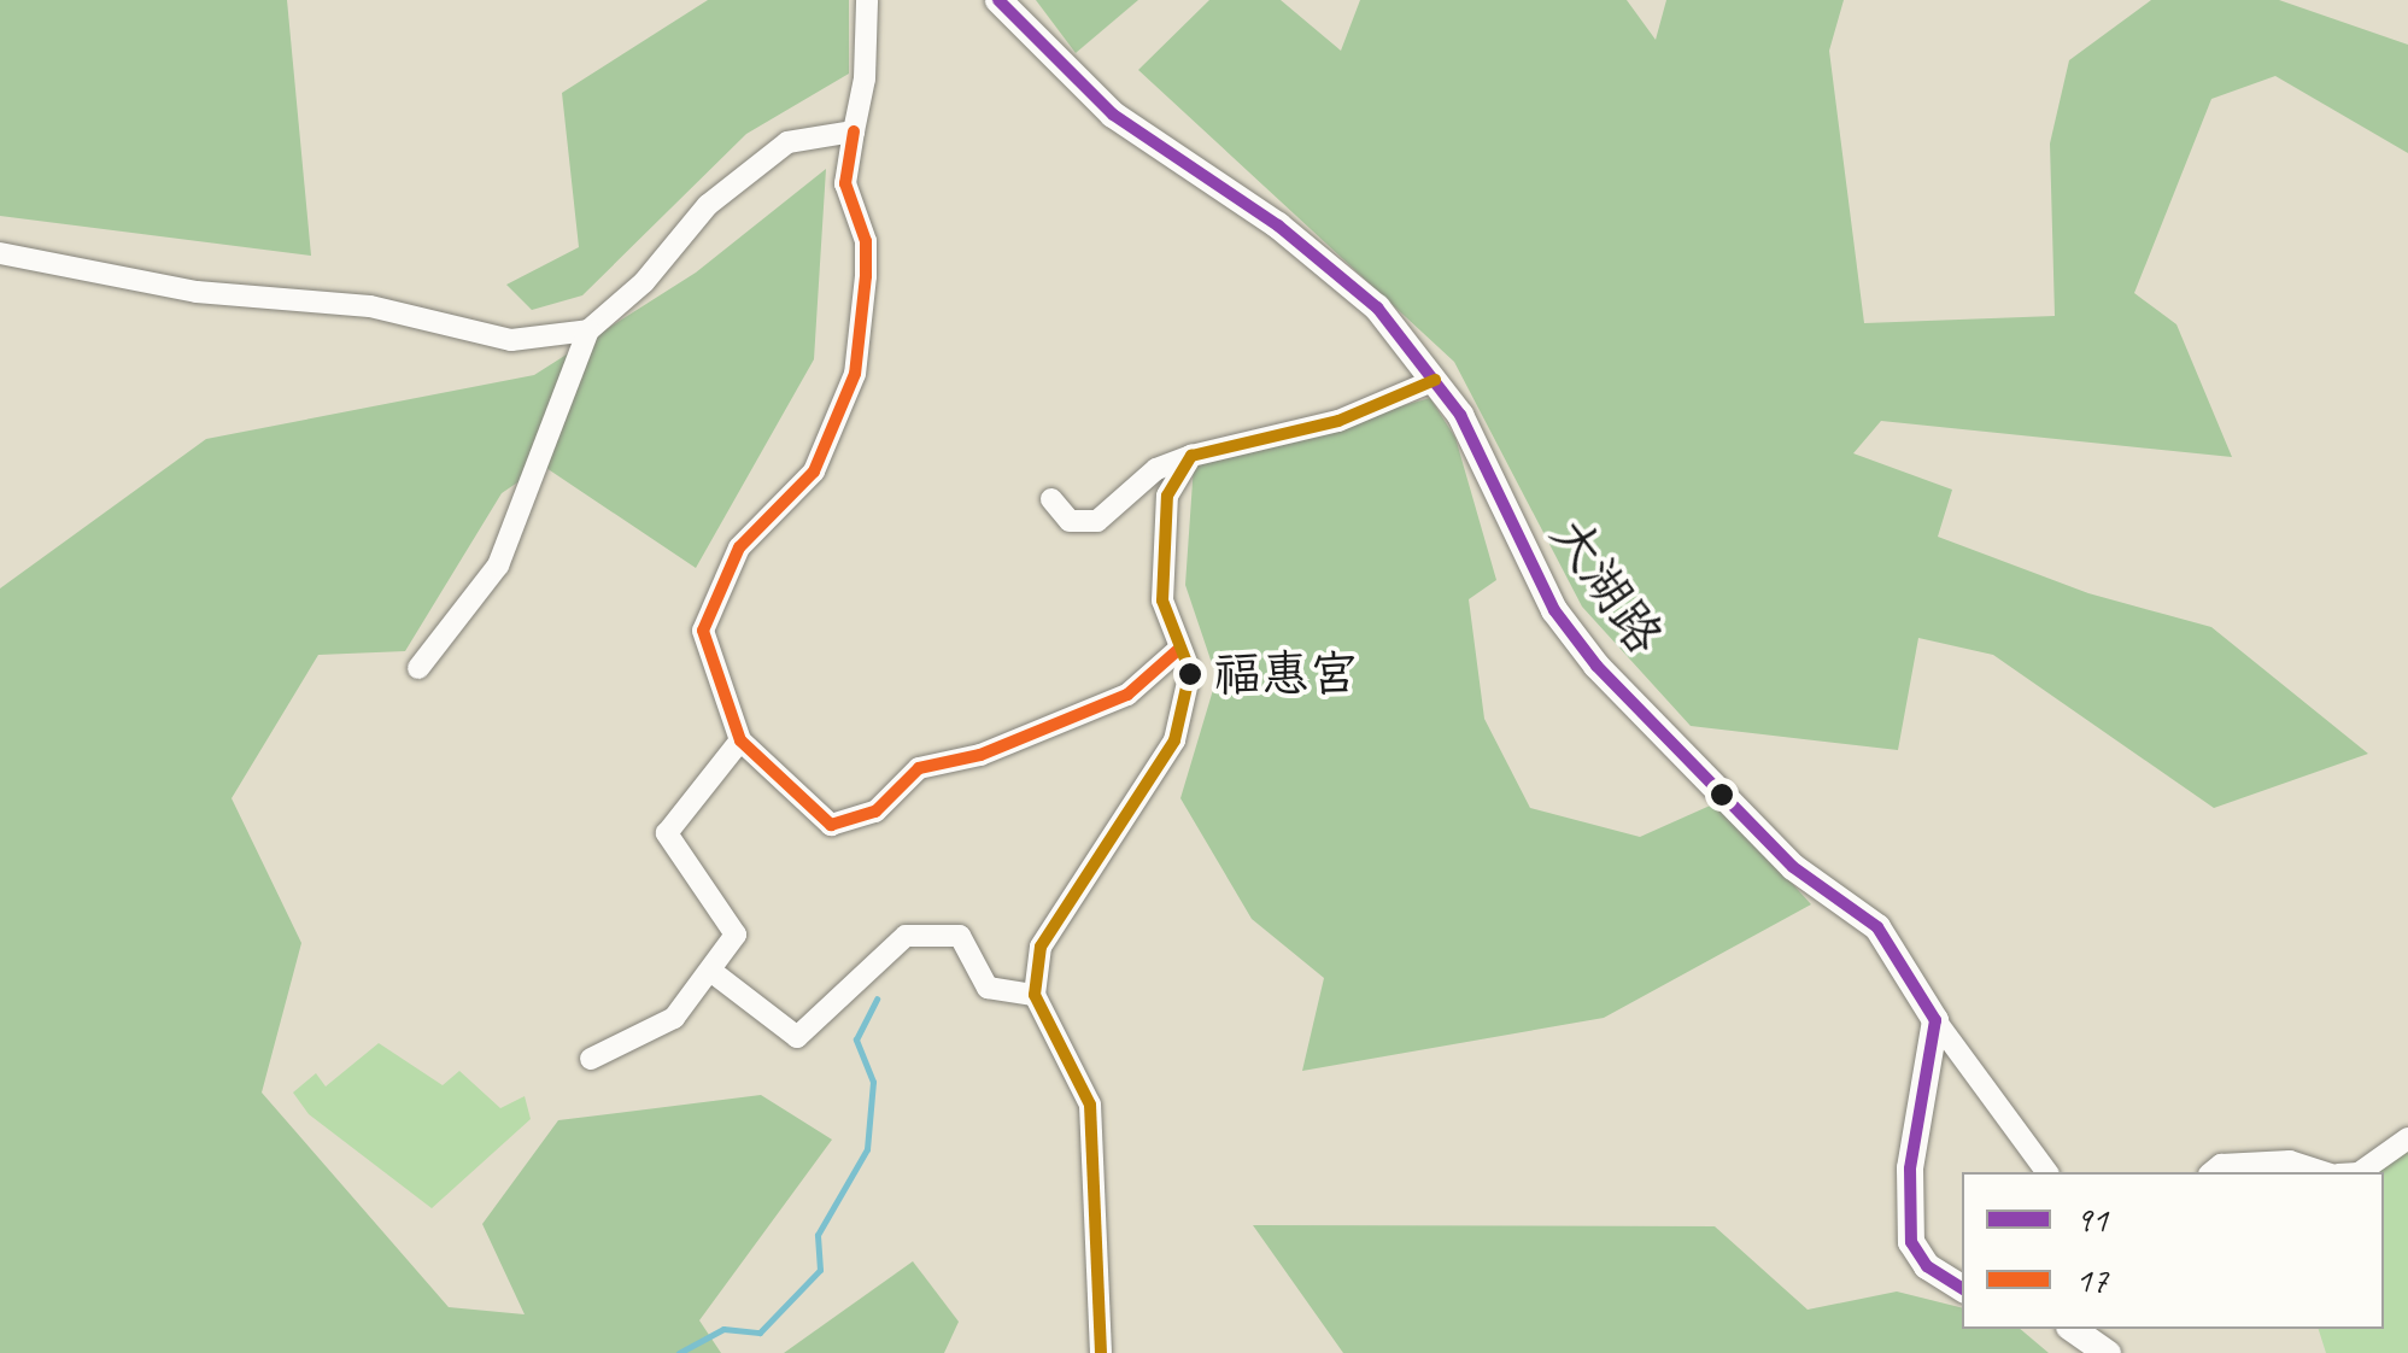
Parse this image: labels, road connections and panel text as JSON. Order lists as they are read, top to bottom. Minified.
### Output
{"streets":{"street":["大湖路"]},"places":["福惠宮"],"lines":["transit line 91","transit line 17"],"legend":["91","17"]}
